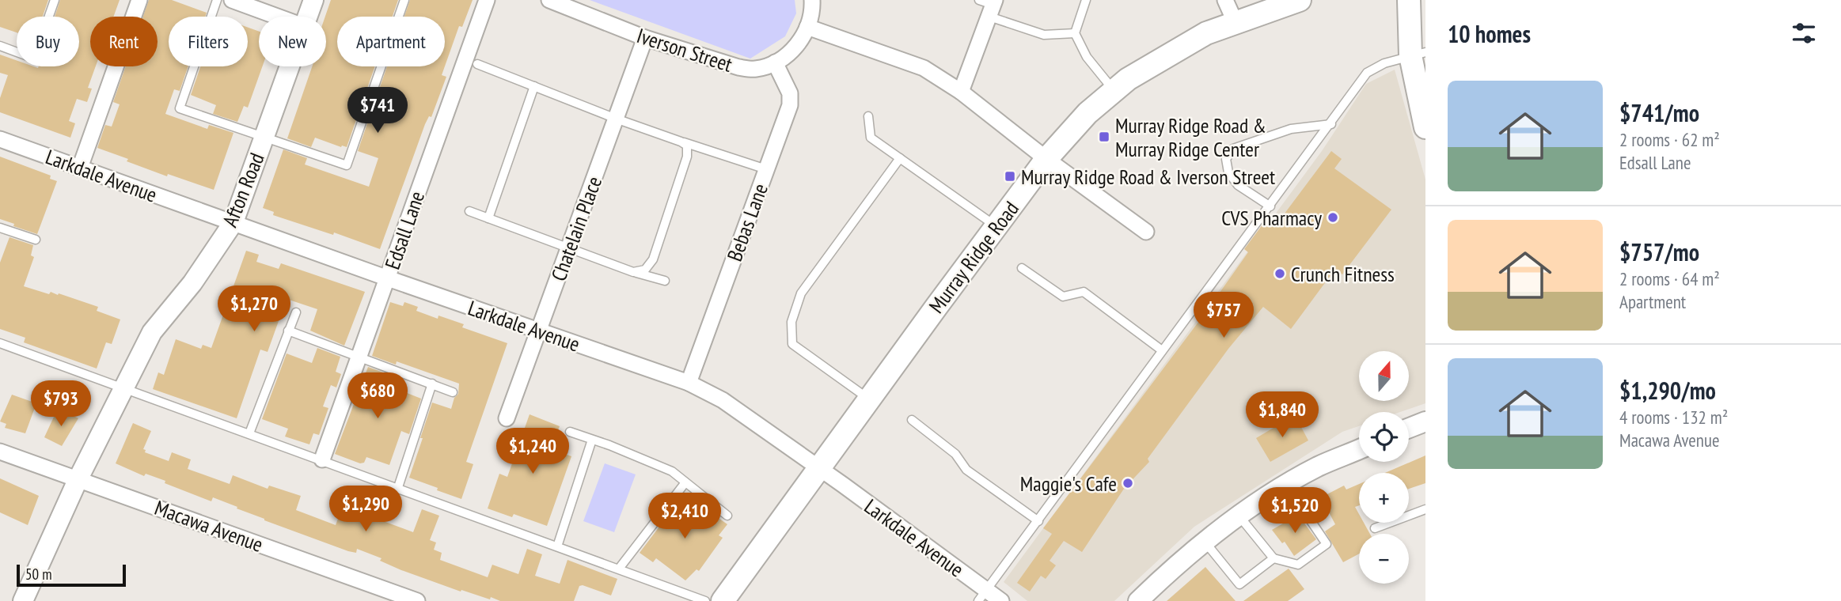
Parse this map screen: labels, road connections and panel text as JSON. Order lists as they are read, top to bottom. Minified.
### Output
{"streets":{"main road":["Murray Ridge Road"],"street":["Iverson Street","Larkdale Avenue","Afton Road","Bebas Lane","Chatelain Place","Edsall Lane","Macawa Avenue"]},"crossings":[["Iverson Street","Bebas Lane"],["Iverson Street","Chatelain Place"],["Larkdale Avenue","Afton Road"],["Larkdale Avenue","Bebas Lane"],["Larkdale Avenue","Chatelain Place"],["Larkdale Avenue","Edsall Lane"],["Larkdale Avenue","Murray Ridge Road"],["Afton Road","Macawa Avenue"]],"places":{"transit":["Murray Ridge Road & Murray Ridge Center","Murray Ridge Road & Iverson Street"],"other":["CVS Pharmacy","Crunch Fitness","Maggie's Cafe"]},"scale_bar":"50 m","north":"top","page":{"heading":"10 homes","chip":["Buy","Rent","Filters","New","Apartment"],"list":[{"name":"$741/mo","note":"2 rooms · 62 m² · Edsall Lane"},{"name":"$757/mo","note":"2 rooms · 64 m² · Apartment"},{"name":"$1,290/mo","note":"4 rooms · 132 m² · Macawa Avenue"}],"price":["$741","$1,270","$757","$680","$793","$1,840","$1,240","$1,290","$1,520","$2,410"],"map_buttons":["+","−"],"scale":"50 m"}}
